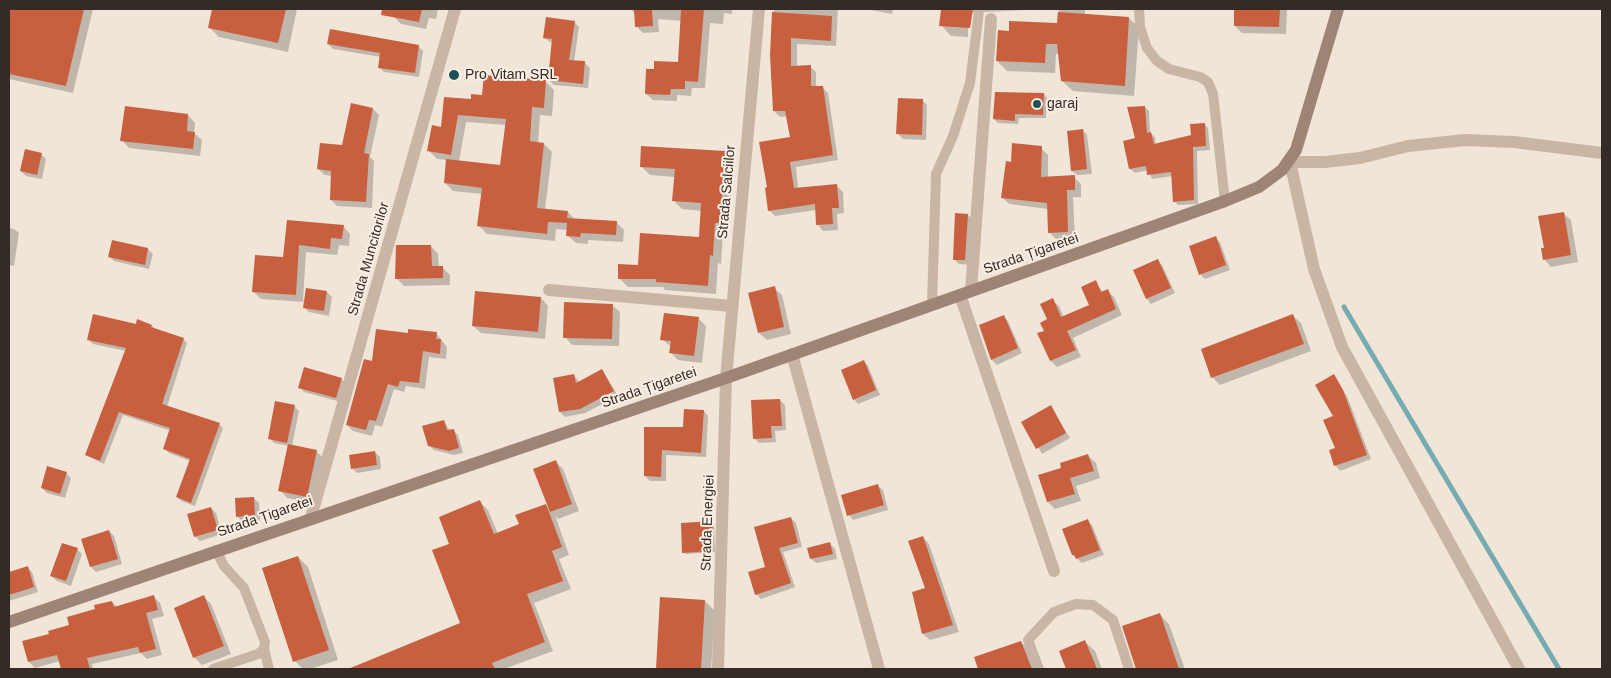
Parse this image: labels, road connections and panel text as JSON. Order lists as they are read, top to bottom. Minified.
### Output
{"streets":{"main road":["Strada Țigaretei"],"street":["Strada Salciilor","Strada Muncitorilor","Strada Energiei"]},"crossings":[["Strada Salciilor","Strada Țigaretei"],["Strada Salciilor","Strada Energiei"],["Strada Țigaretei","Strada Muncitorilor"],["Strada Țigaretei","Strada Energiei"]],"places":["Pro Vitam SRL","garaj"]}
